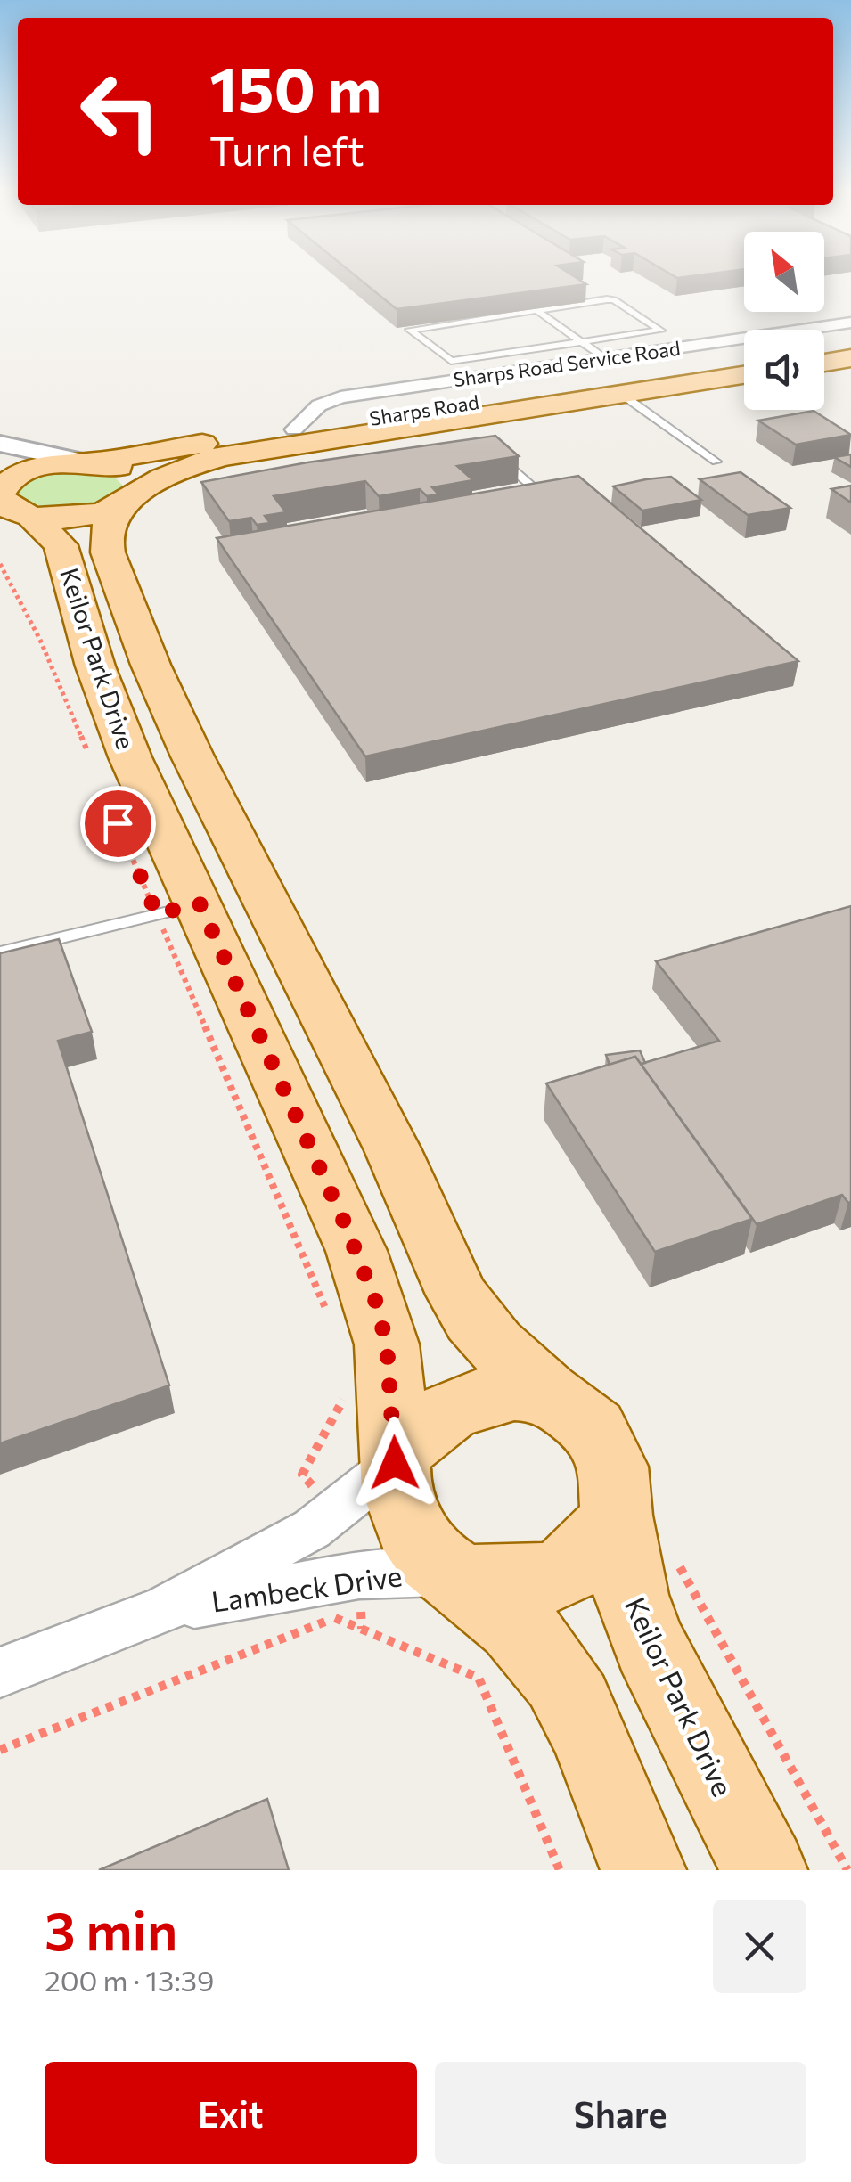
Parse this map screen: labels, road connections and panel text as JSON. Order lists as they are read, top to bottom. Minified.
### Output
{"streets":{"main road":["Sharps Road","Keilor Park Drive"],"street":["Sharps Road Service Road","Lambeck Drive"]},"crossings":[["Sharps Road Service Road","Sharps Road"],["Sharps Road","Keilor Park Drive"],["Keilor Park Drive","Lambeck Drive"]],"north":"top left","page":{"turn":["150 m","Turn left"],"heading":["3 min","200 m · 13:39"],"buttons":["Exit","Share"]}}
